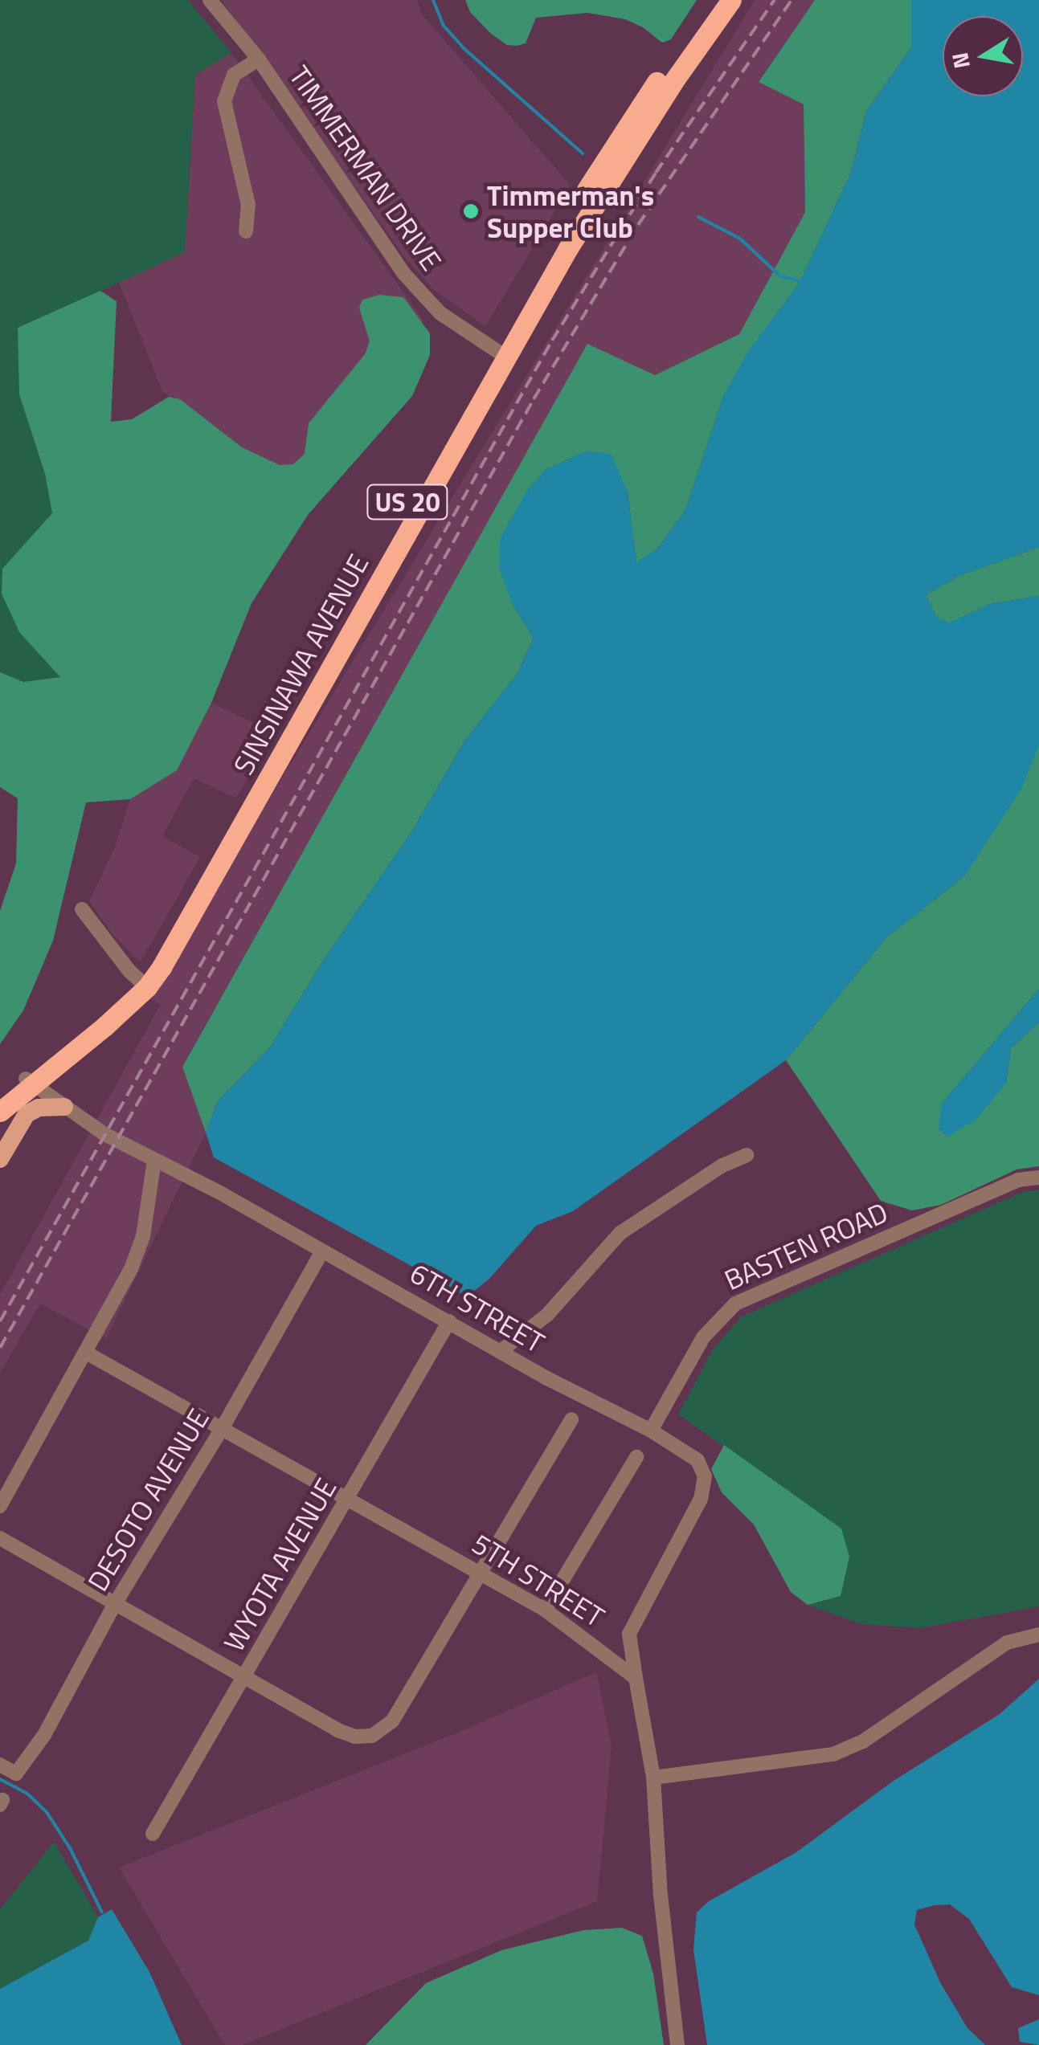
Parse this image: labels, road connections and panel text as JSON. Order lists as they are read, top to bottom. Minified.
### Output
{"streets":{"highway":["US 20","SINSINAWA AVENUE"],"street":["TIMMERMAN DRIVE","BASTEN ROAD","6TH STREET","DESOTO AVENUE","WYOTA AVENUE","5TH STREET"]},"crossings":[["TIMMERMAN DRIVE","SINSINAWA AVENUE"],["SINSINAWA AVENUE","6TH STREET"],["BASTEN ROAD","6TH STREET"],["6TH STREET","DESOTO AVENUE"],["6TH STREET","WYOTA AVENUE"],["6TH STREET","5TH STREET"],["DESOTO AVENUE","5TH STREET"],["WYOTA AVENUE","5TH STREET"]],"places":["Timmerman's Supper Club"],"north":"left"}
